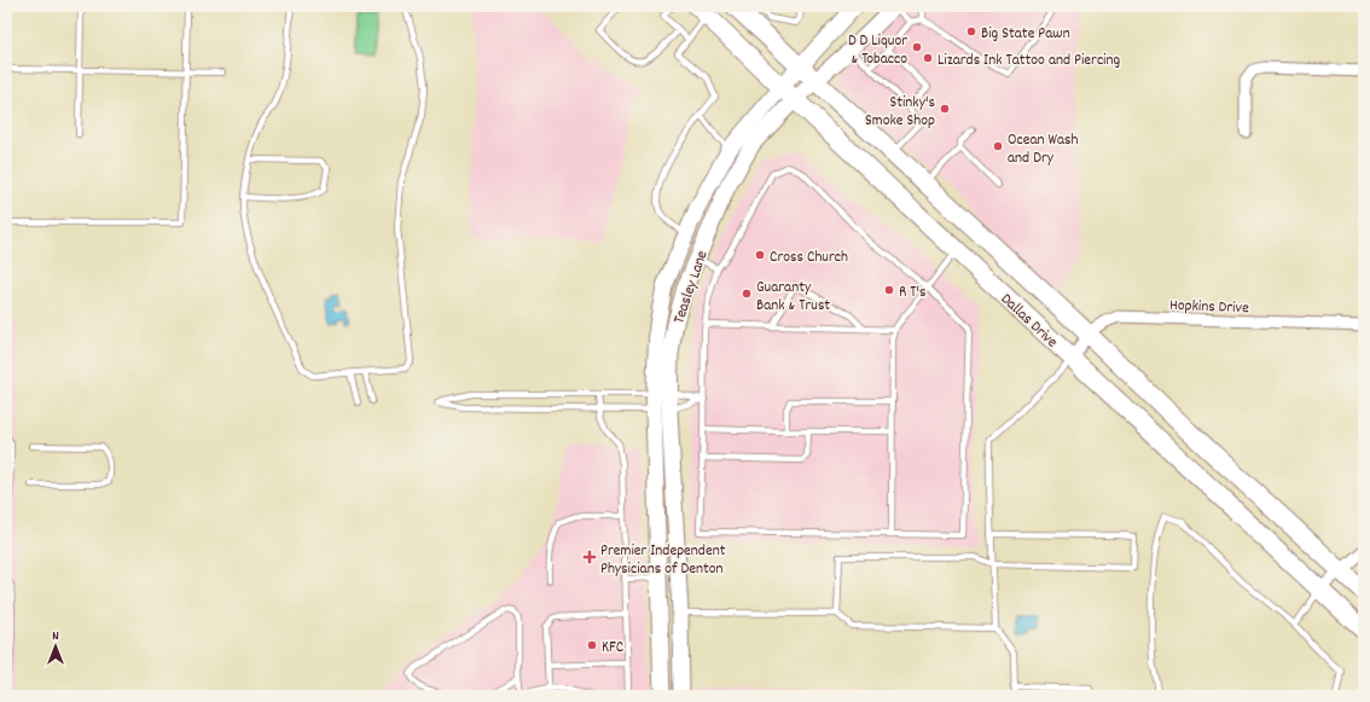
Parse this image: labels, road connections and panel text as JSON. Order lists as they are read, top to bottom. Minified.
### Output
{"streets":{"main road":["Teasley Lane","Dallas Drive"],"street":["Hopkins Drive"]},"crossings":[["Teasley Lane","Dallas Drive"],["Hopkins Drive","Dallas Drive"]],"places":{"other":["Big State Pawn","D D Liquor & Tobacco","Lizards Ink Tattoo and Piercing","Stinky's Smoke Shop","Ocean Wash and Dry","Cross Church","R T's","Guaranty Bank & Trust","KFC"],"health":["Premier Independent Physicians of Denton"]},"north":"top"}
